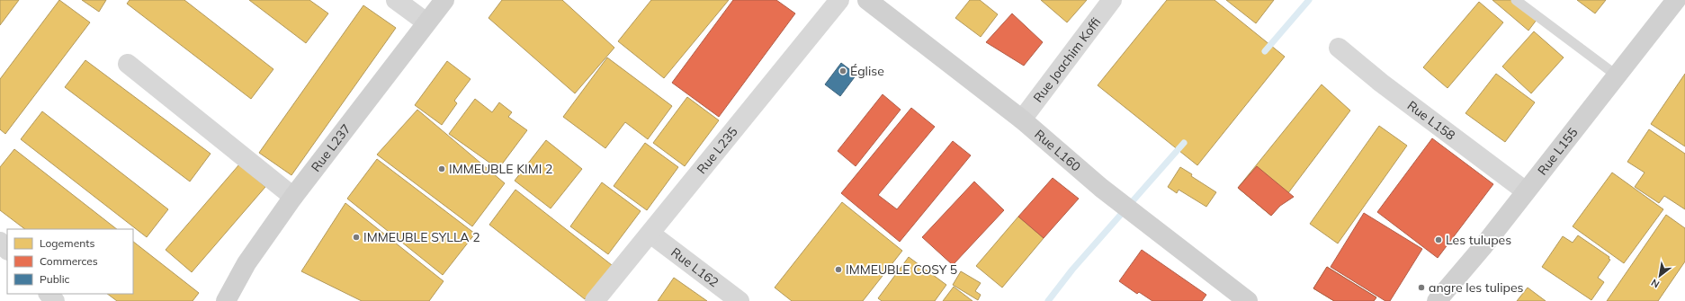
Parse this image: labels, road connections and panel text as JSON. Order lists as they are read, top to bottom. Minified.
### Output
{"streets":{"street":["Rue Joachim Koffi","Rue L158","Rue L237","Rue L160","Rue L235","Rue L155","Rue L162"]},"crossings":[["Rue Joachim Koffi","Rue L160"],["Rue L158","Rue L155"],["Rue L235","Rue L162"]],"places":["Église","IMMEUBLE KIMI 2","IMMEUBLE SYLLA 2","Les tulupes","IMMEUBLE COSY 5","angre les tulipes"],"legend":["Logements","Commerces","Public"],"north":"bottom left"}
